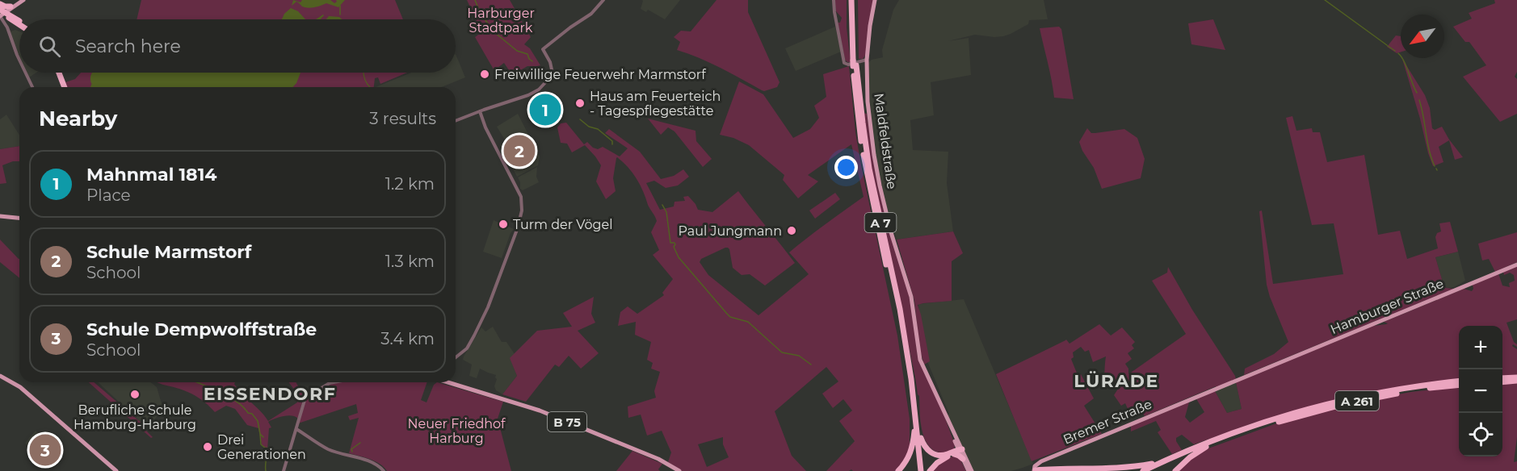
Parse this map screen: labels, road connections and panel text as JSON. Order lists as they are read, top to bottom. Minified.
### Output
{"streets":{"highway":["A 7","A 261"],"main road":["Maldfeldstraße","Hamburger Straße","B 75","Bremer Straße"]},"crossings":[["Hamburger Straße","Bremer Straße"]],"districts":["LÜRADE","EISSENDORF"],"parks":["Harburger Stadtpark","Neuer Friedhof Harburg"],"places":["Freiwillige Feuerwehr Marmstorf","Haus am Feuerteich - Tagespflegestätte","Turm der Vögel","Paul Jungmann","Berufliche Schule Hamburg-Harburg","Drei Generationen"],"north":"bottom left","page":{"search":"Search here","heading":["Nearby","3 results"],"pins":["1","2","3"],"list":[{"mark":"1","name":"Mahnmal 1814","note":"Place","value":"1.2 km"},{"mark":"2","name":"Schule Marmstorf","note":"School","value":"1.3 km"},{"mark":"3","name":"Schule Dempwolffstraße","note":"School","value":"3.4 km"}],"map_buttons":["+","−"]}}
